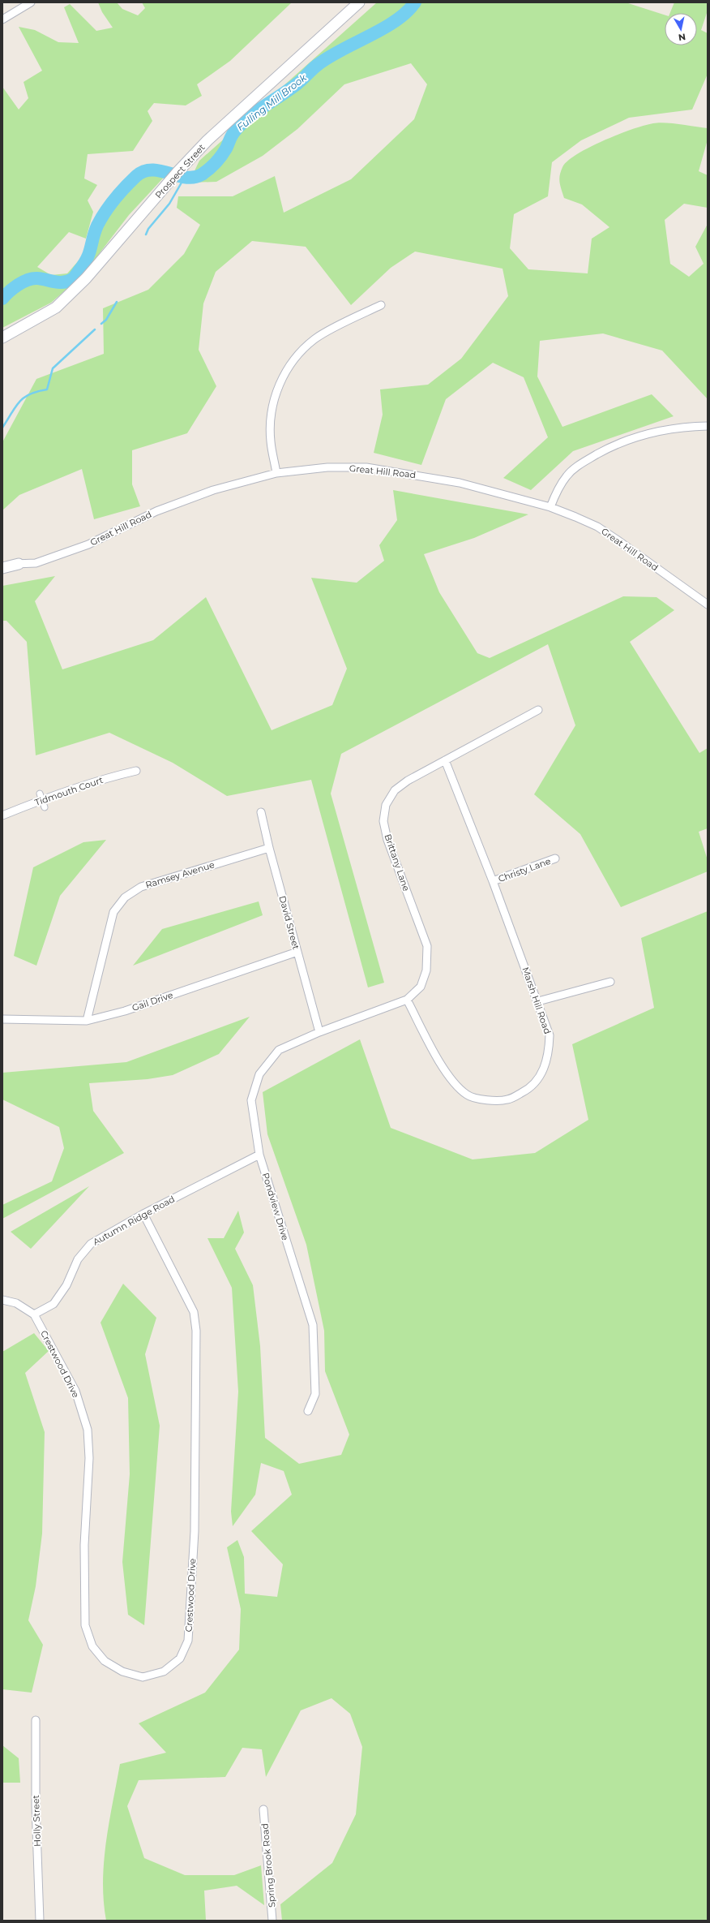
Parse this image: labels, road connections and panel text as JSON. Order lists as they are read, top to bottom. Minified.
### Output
{"streets":{"main road":["Prospect Street"],"street":["Great Hill Road","Tidmouth Court","Brittany Lane","Christy Lane","Ramsey Avenue","David Street","Marsh Hill Road","Gail Drive","Pondview Drive","Autumn Ridge Road","Crestwood Drive","Holly Street","Spring Brook Road"]},"crossings":[["Brittany Lane","David Street"],["Brittany Lane","Marsh Hill Road"],["Brittany Lane","Pondview Drive"],["Christy Lane","Marsh Hill Road"],["Ramsey Avenue","David Street"],["Ramsey Avenue","Gail Drive"],["David Street","Gail Drive"],["David Street","Pondview Drive"],["Pondview Drive","Autumn Ridge Road"],["Autumn Ridge Road","Crestwood Drive"]],"water":["Fulling Mill Brook"],"north":"bottom"}
